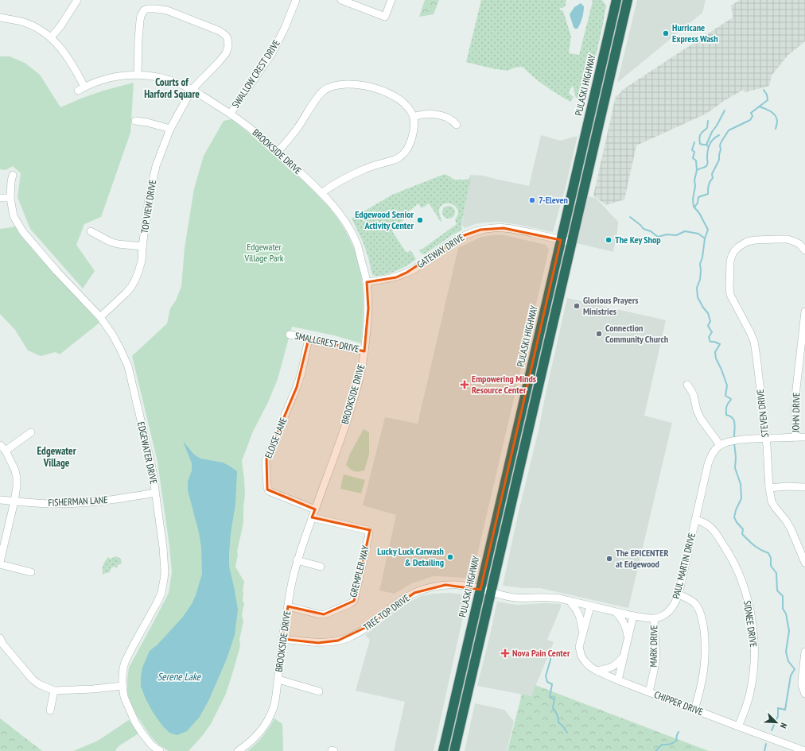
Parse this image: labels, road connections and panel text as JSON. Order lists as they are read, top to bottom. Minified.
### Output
{"streets":{"highway":["PULASKI HIGHWAY"],"street":["SWALLOW CREST DRIVE","BROOKSIDE DRIVE","TOP VIEW DRIVE","GATEWAY DRIVE","SMALLCREST DRIVE","JOHN DRIVE","STEVEN DRIVE","ELOISE LANE","EDGEWATER DRIVE","FISHERMAN LANE","PAUL MARTIN DRIVE","GREMPLER WAY","TREE TOP DRIVE","SIDNEE DRIVE","MARK DRIVE","CHIPPER DRIVE"]},"crossings":[["SWALLOW CREST DRIVE","BROOKSIDE DRIVE"],["PULASKI HIGHWAY","GATEWAY DRIVE"],["PULASKI HIGHWAY","TREE TOP DRIVE"],["BROOKSIDE DRIVE","TOP VIEW DRIVE"],["BROOKSIDE DRIVE","GATEWAY DRIVE"],["BROOKSIDE DRIVE","SMALLCREST DRIVE"],["BROOKSIDE DRIVE","ELOISE LANE"],["BROOKSIDE DRIVE","GREMPLER WAY"],["BROOKSIDE DRIVE","TREE TOP DRIVE"],["TOP VIEW DRIVE","EDGEWATER DRIVE"],["SMALLCREST DRIVE","ELOISE LANE"],["EDGEWATER DRIVE","FISHERMAN LANE"],["PAUL MARTIN DRIVE","SIDNEE DRIVE"],["PAUL MARTIN DRIVE","MARK DRIVE"],["SIDNEE DRIVE","CHIPPER DRIVE"],["MARK DRIVE","CHIPPER DRIVE"]],"districts":["Courts of Harford Square","Edgewater Village"],"water":["Serene Lake"],"parks":["Edgewater Village Park"],"places":{"other":["Hurricane Express Wash","7-Eleven","Edgewood Senior Activity Center","The Key Shop","Glorious Prayers Ministries","Connection Community Church","Lucky Luck Carwash & Detailing","The EPICENTER at Edgewood"],"health":["Empowering Minds Resource Center","Nova Pain Center"]},"north":"bottom right"}
